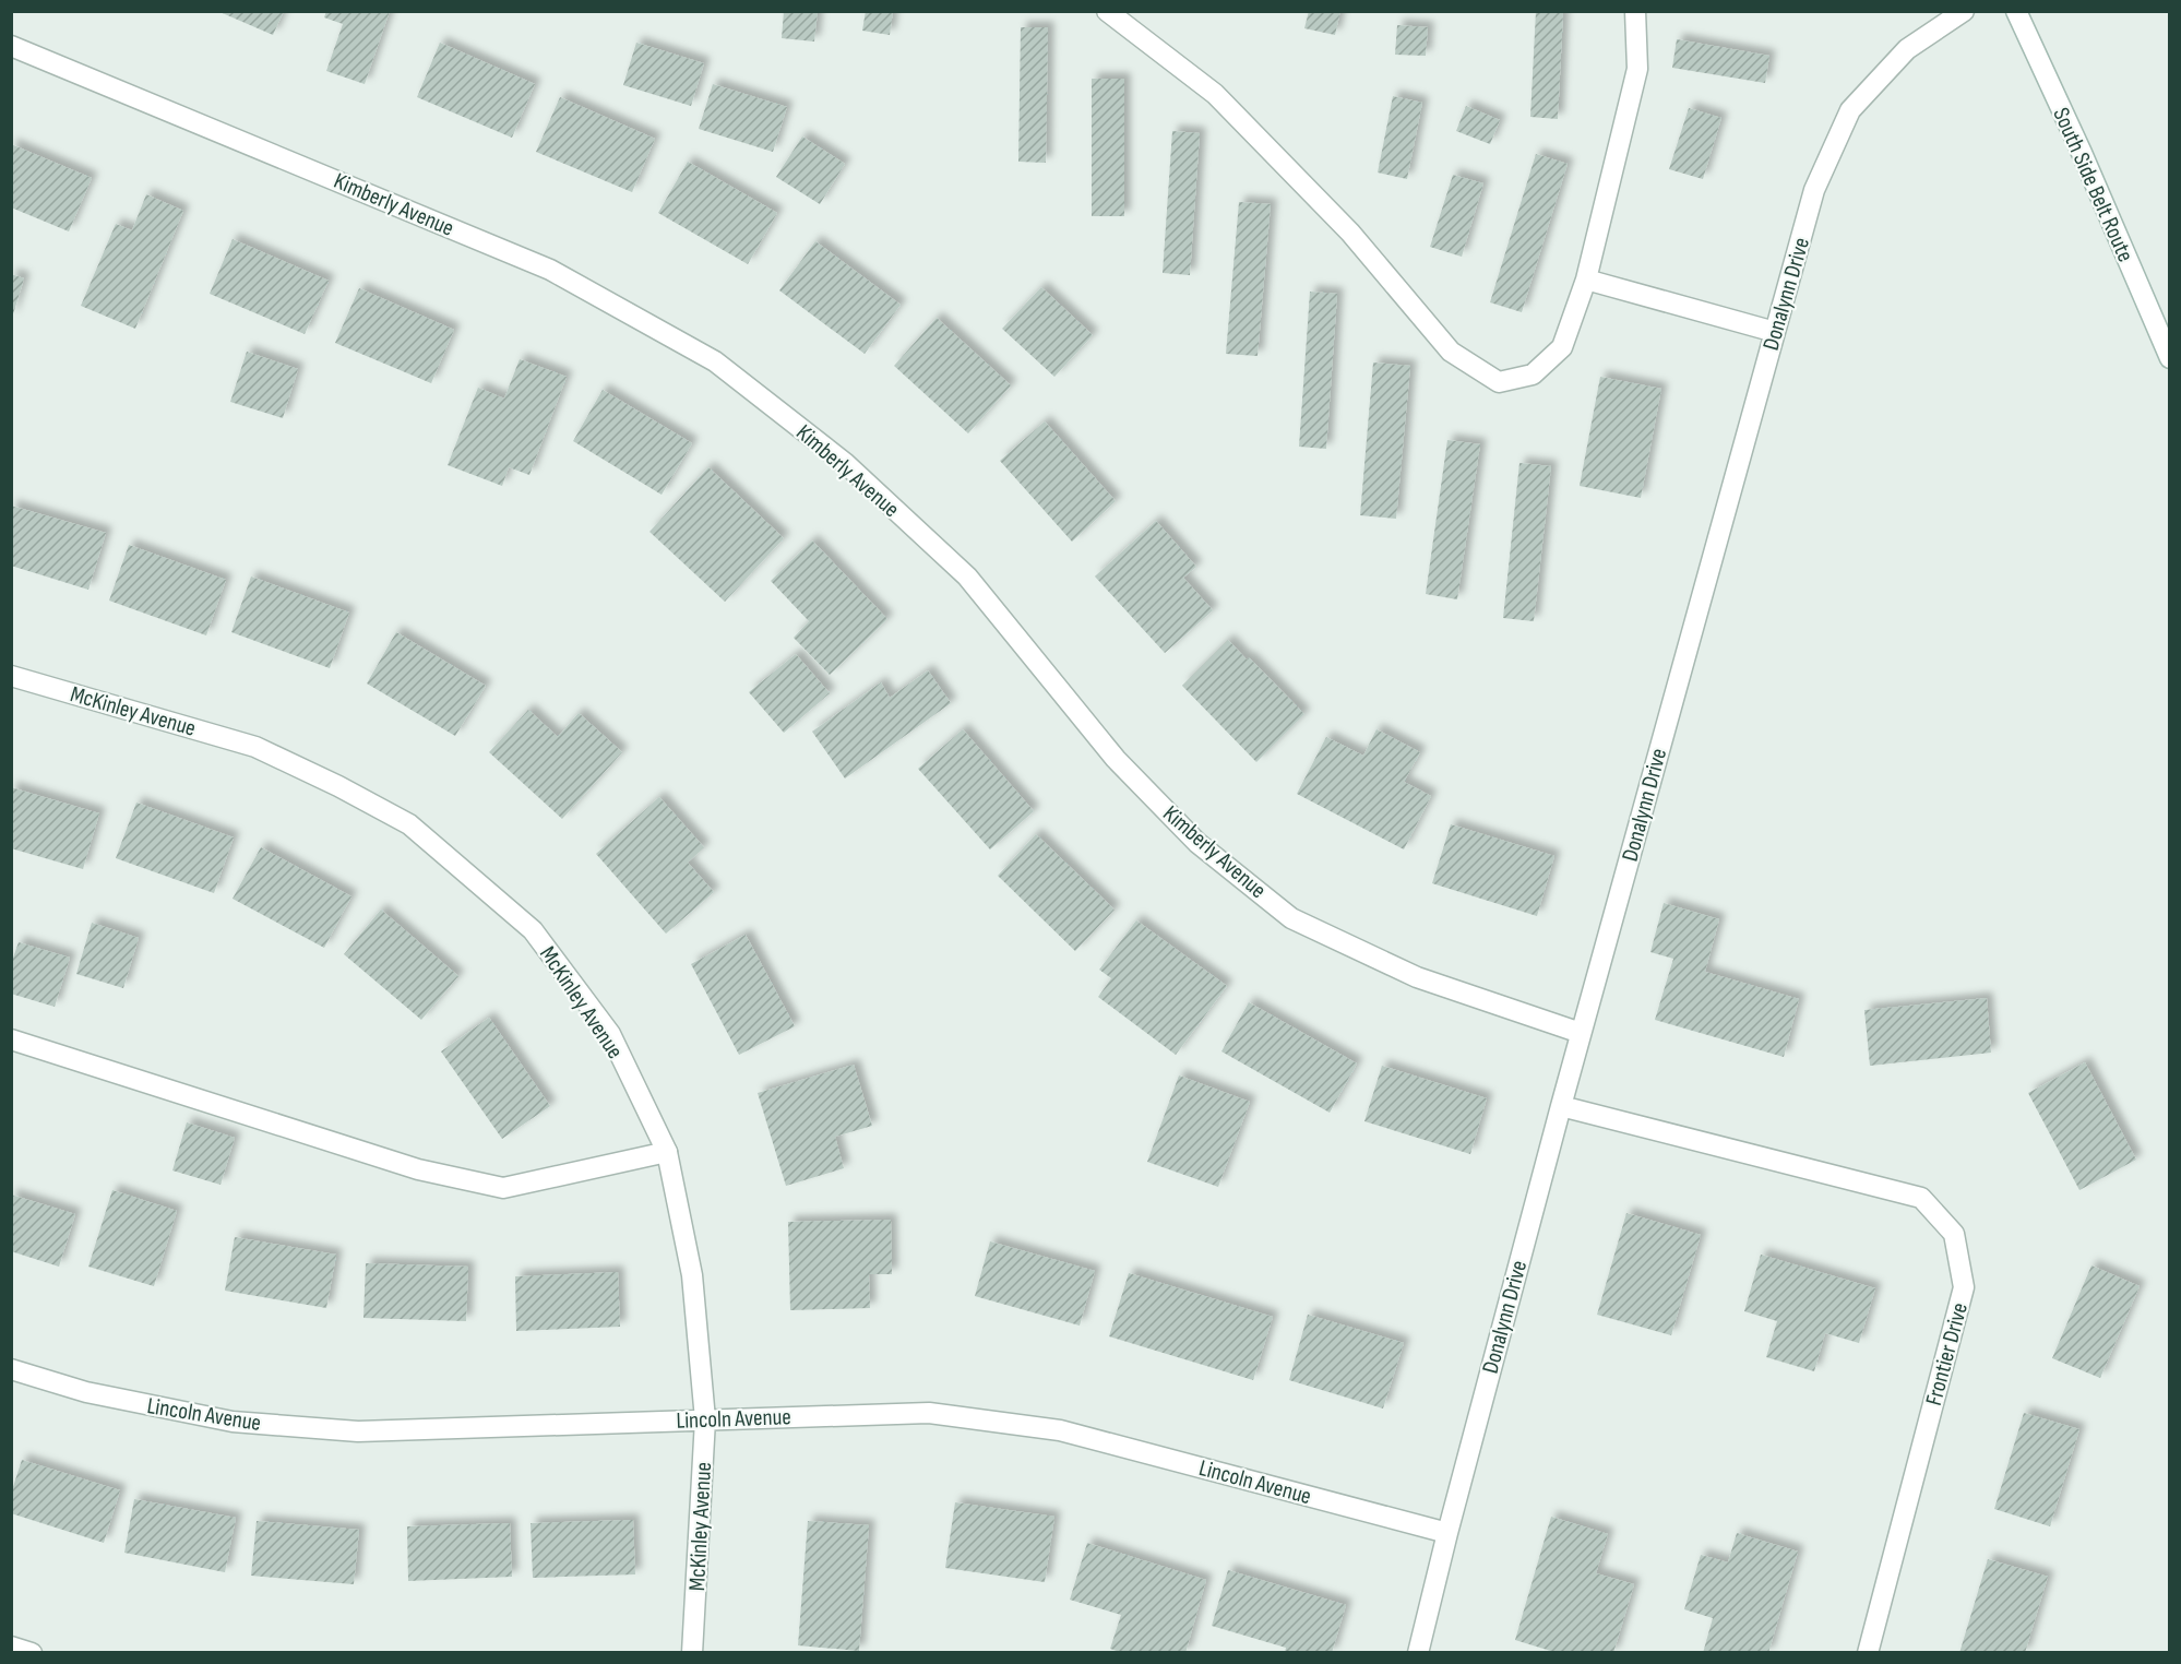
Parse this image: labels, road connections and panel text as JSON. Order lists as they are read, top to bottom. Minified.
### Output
{"streets":{"street":["South Side Belt Route","Kimberly Avenue","Donalynn Drive","McKinley Avenue","Frontier Drive","Lincoln Avenue"]},"crossings":[["Kimberly Avenue","Donalynn Drive"],["Donalynn Drive","Frontier Drive"],["Donalynn Drive","Lincoln Avenue"],["McKinley Avenue","Lincoln Avenue"]]}
